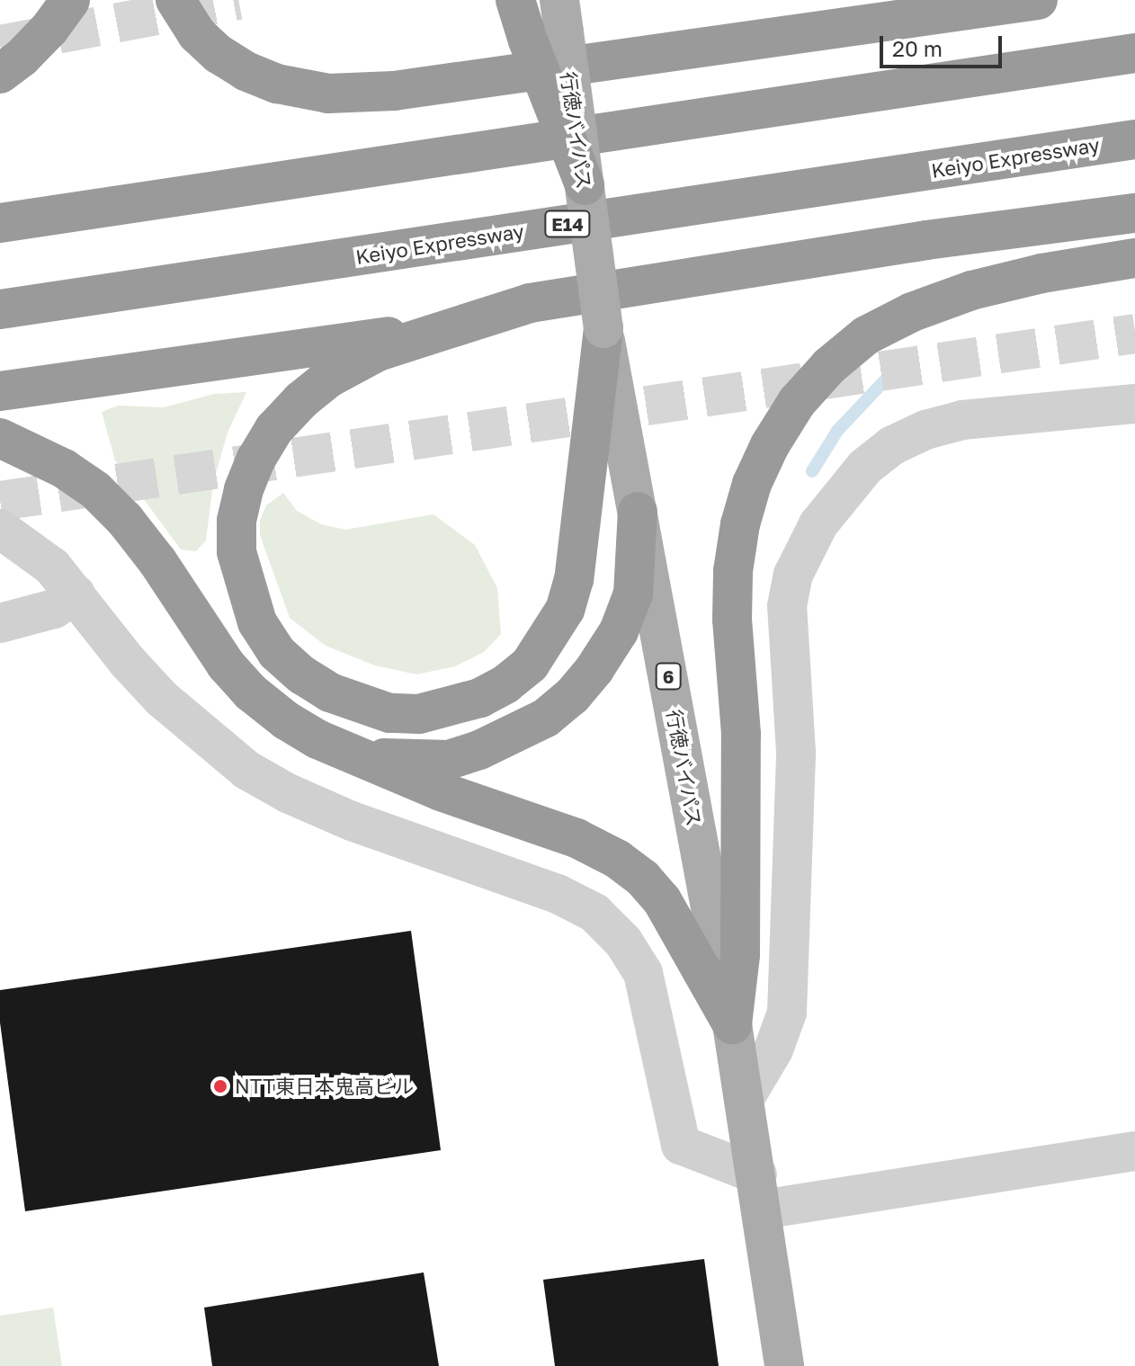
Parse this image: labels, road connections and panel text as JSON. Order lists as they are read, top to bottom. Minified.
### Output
{"streets":{"highway":["Keiyo Expressway","E14"],"main road":["行徳バイパス","6"]},"places":["NTT東日本鬼高ビル"],"scale_bar":"20 m"}
